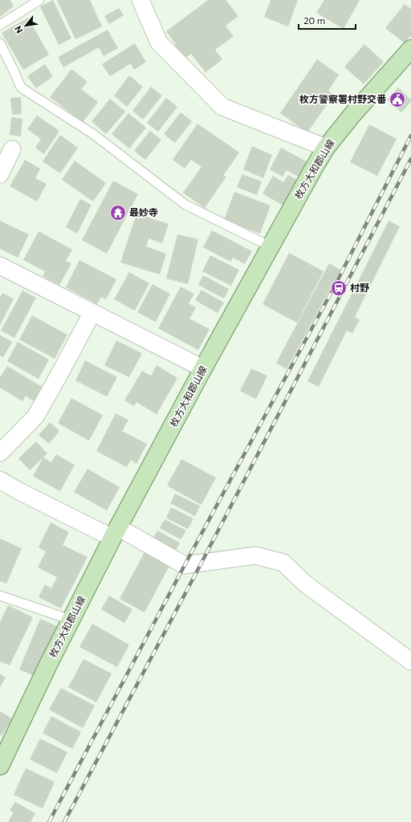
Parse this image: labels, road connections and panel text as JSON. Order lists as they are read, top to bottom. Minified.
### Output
{"streets":{"main road":["枚方大和郡山線"]},"places":{"public building":["枚方警察署村野交番"],"temple":["最妙寺"],"station":["村野"]},"scale_bar":"20 m","north":"bottom left"}
